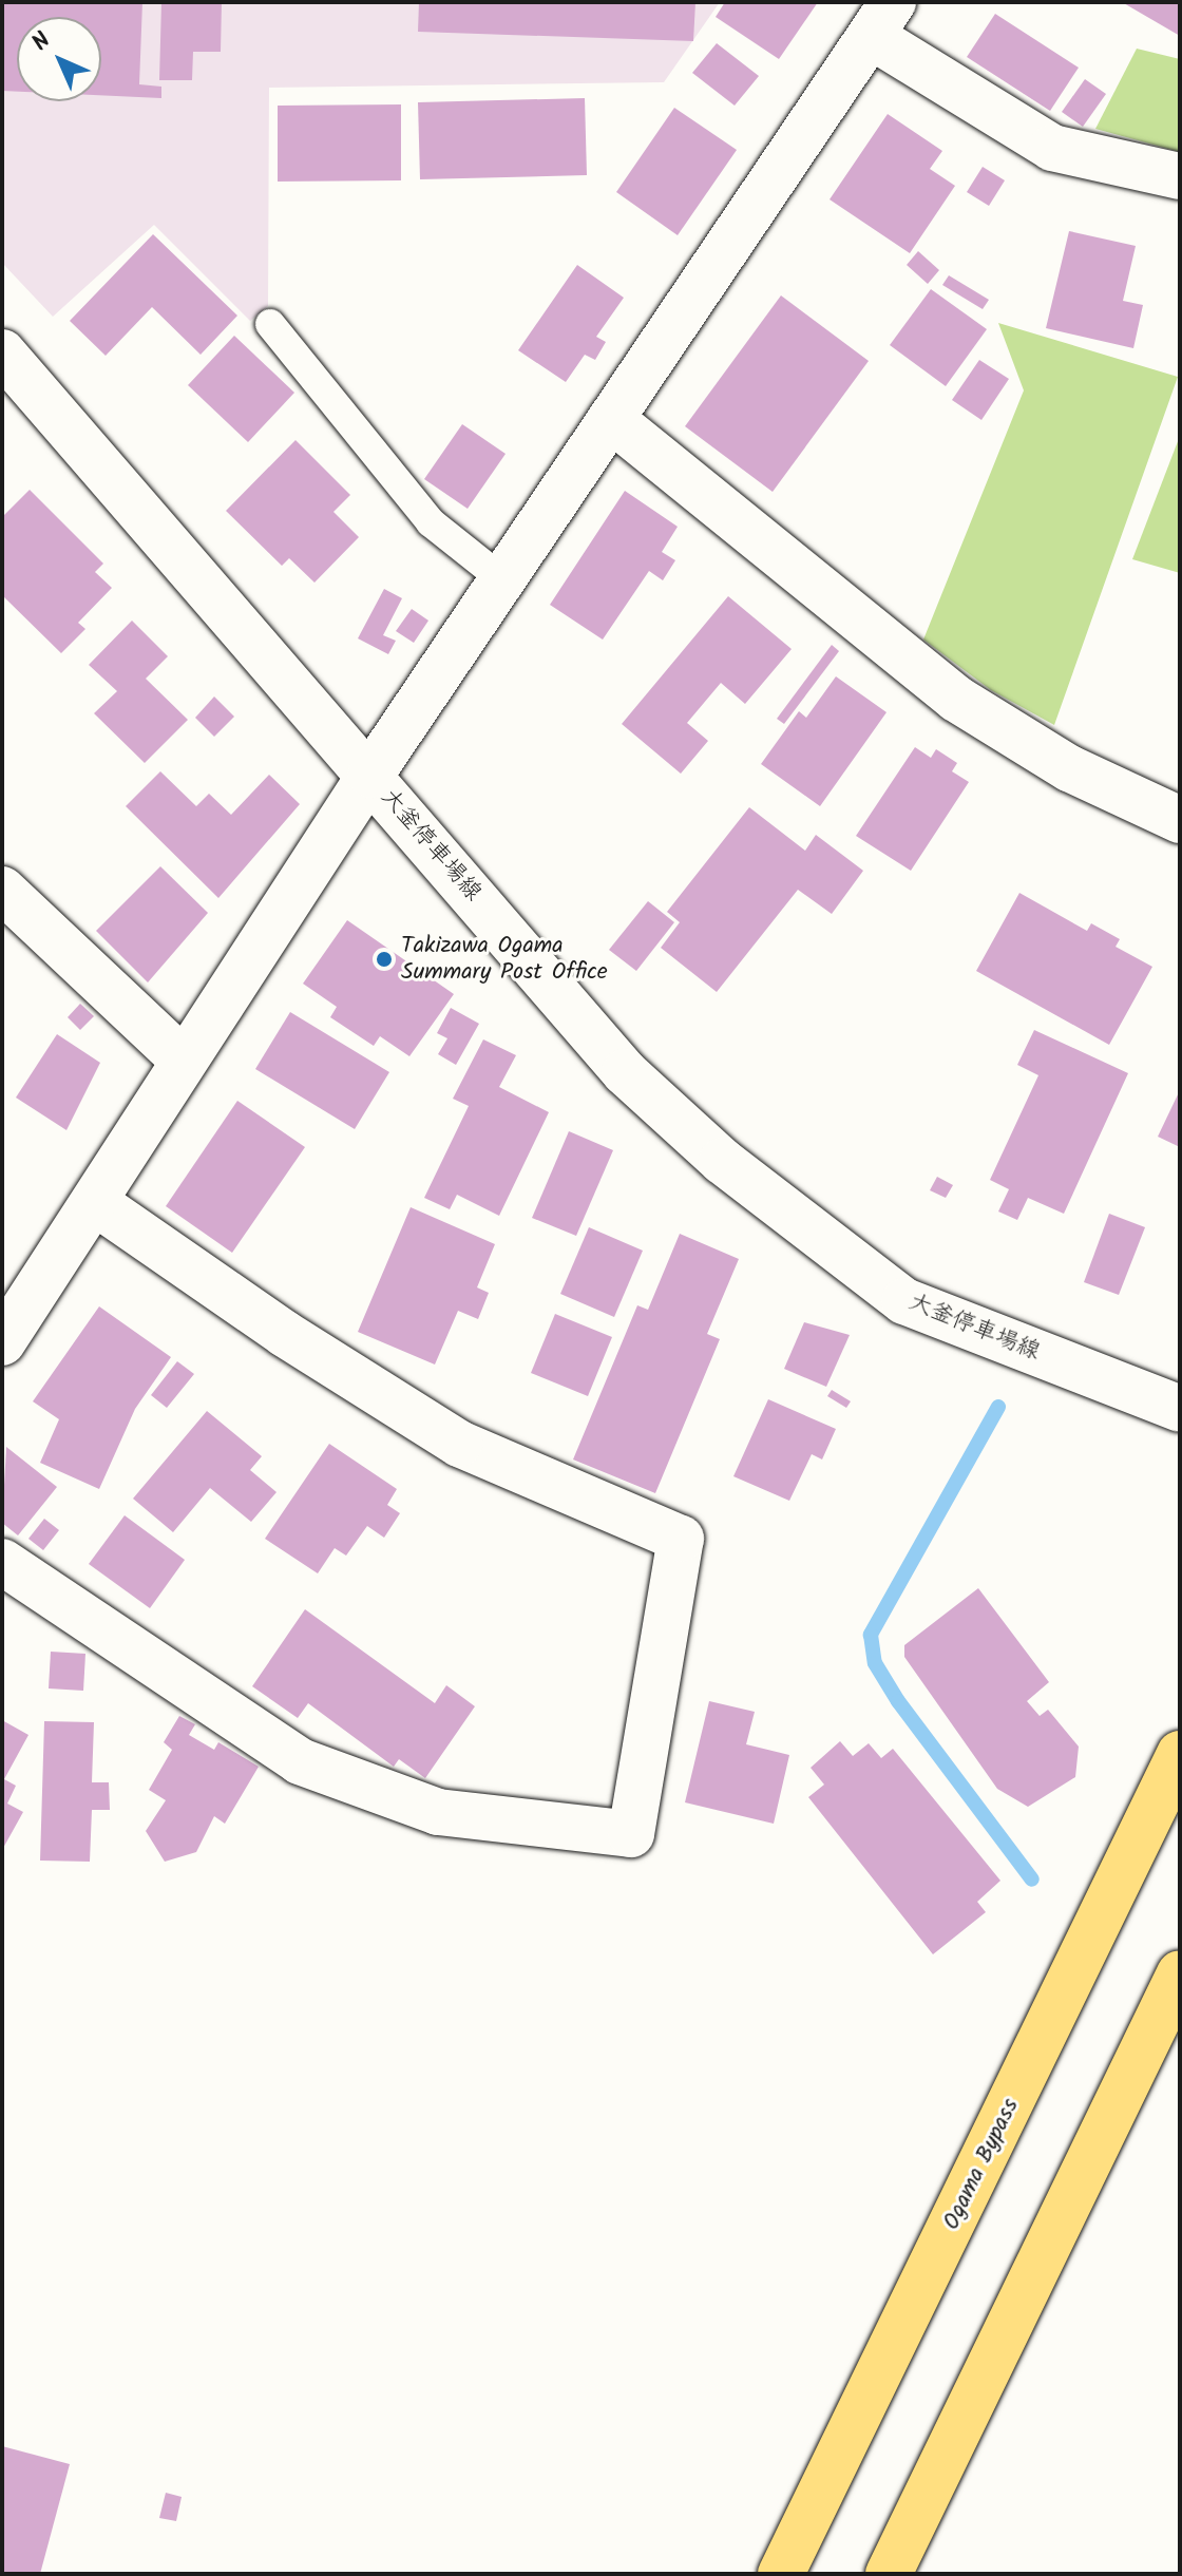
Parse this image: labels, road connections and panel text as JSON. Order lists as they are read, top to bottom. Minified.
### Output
{"streets":{"highway":["Ogama Bypass"],"street":["大釜停車場線"]},"places":["Takizawa Ogama Summary Post Office"],"north":"top left"}
